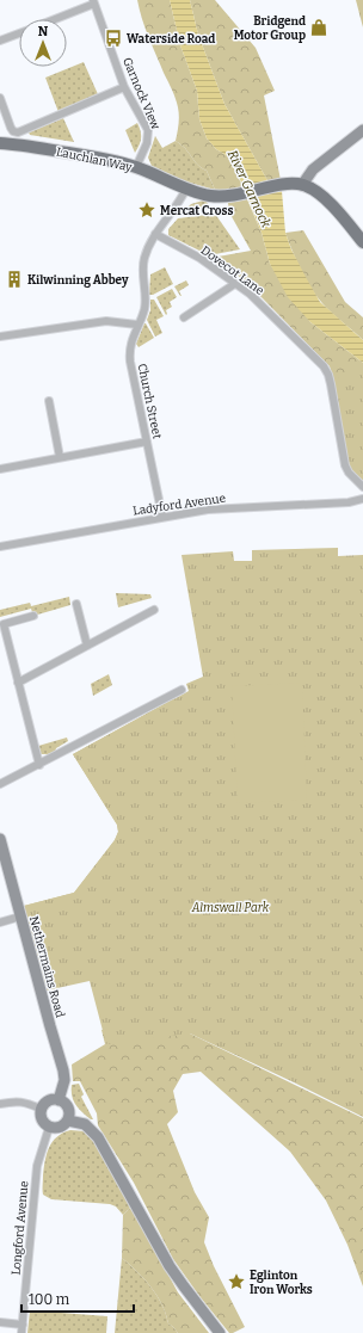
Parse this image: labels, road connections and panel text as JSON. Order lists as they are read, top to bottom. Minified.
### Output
{"streets":{"main road":["Lauchlan Way","Nethermains Road"],"street":["Garnock View","Dovecot Lane","Church Street","Ladyford Avenue","Longford Avenue"]},"crossings":[["Garnock View","Lauchlan Way"],["Lauchlan Way","Church Street"],["Dovecot Lane","Church Street"],["Church Street","Ladyford Avenue"],["Nethermains Road","Longford Avenue"]],"water":["River Garnock"],"parks":["Almswall Park"],"places":{"shop":["Bridgend Motor Group"],"bus stop":["Waterside Road"],"place":["Mercat Cross","Eglinton Iron Works"],"building":["Kilwinning Abbey"]},"scale_bar":"100 m","north":"top"}
